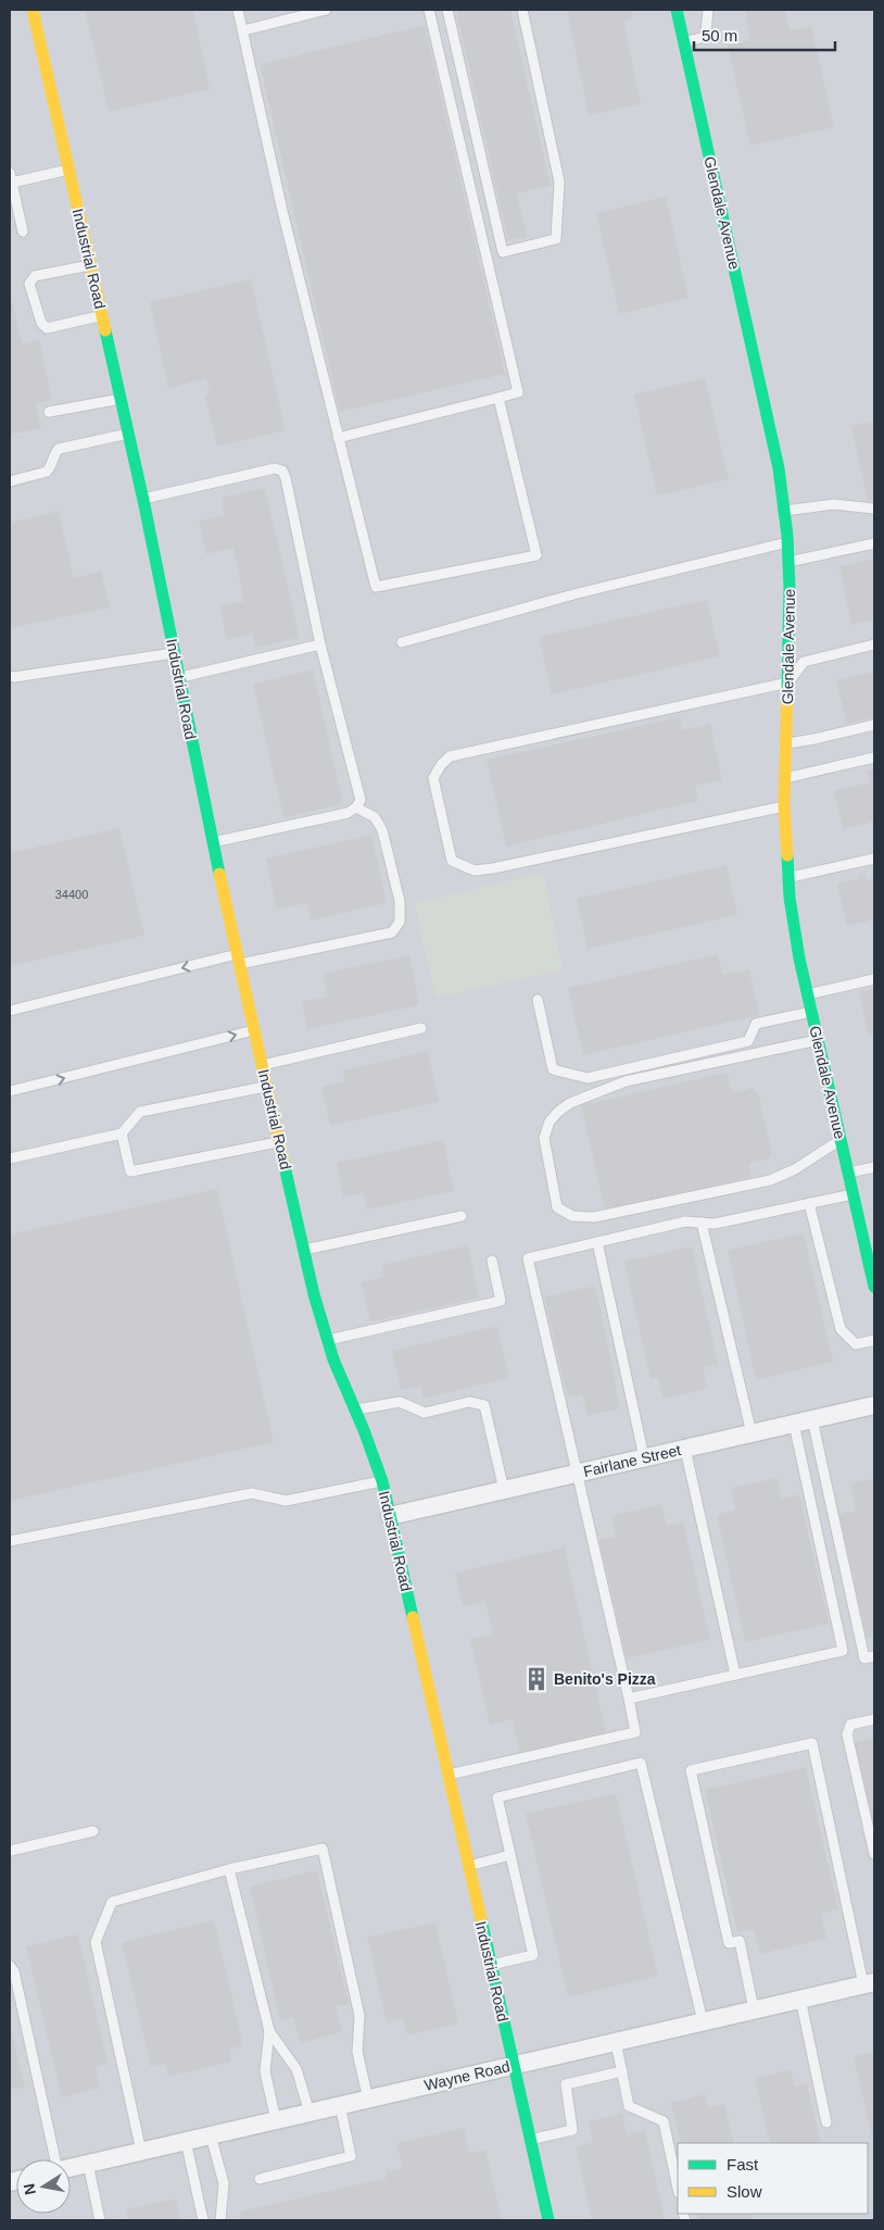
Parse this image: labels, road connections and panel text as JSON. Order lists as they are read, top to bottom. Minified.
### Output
{"streets":{"street":["Glendale Avenue","Industrial Road","Fairlane Street","Wayne Road"]},"crossings":[["Industrial Road","Fairlane Street"],["Industrial Road","Wayne Road"]],"places":{"building":["Benito's Pizza"]},"house_numbers":["34400"],"legend":["Fast","Slow"],"scale_bar":"50 m","north":"left"}
